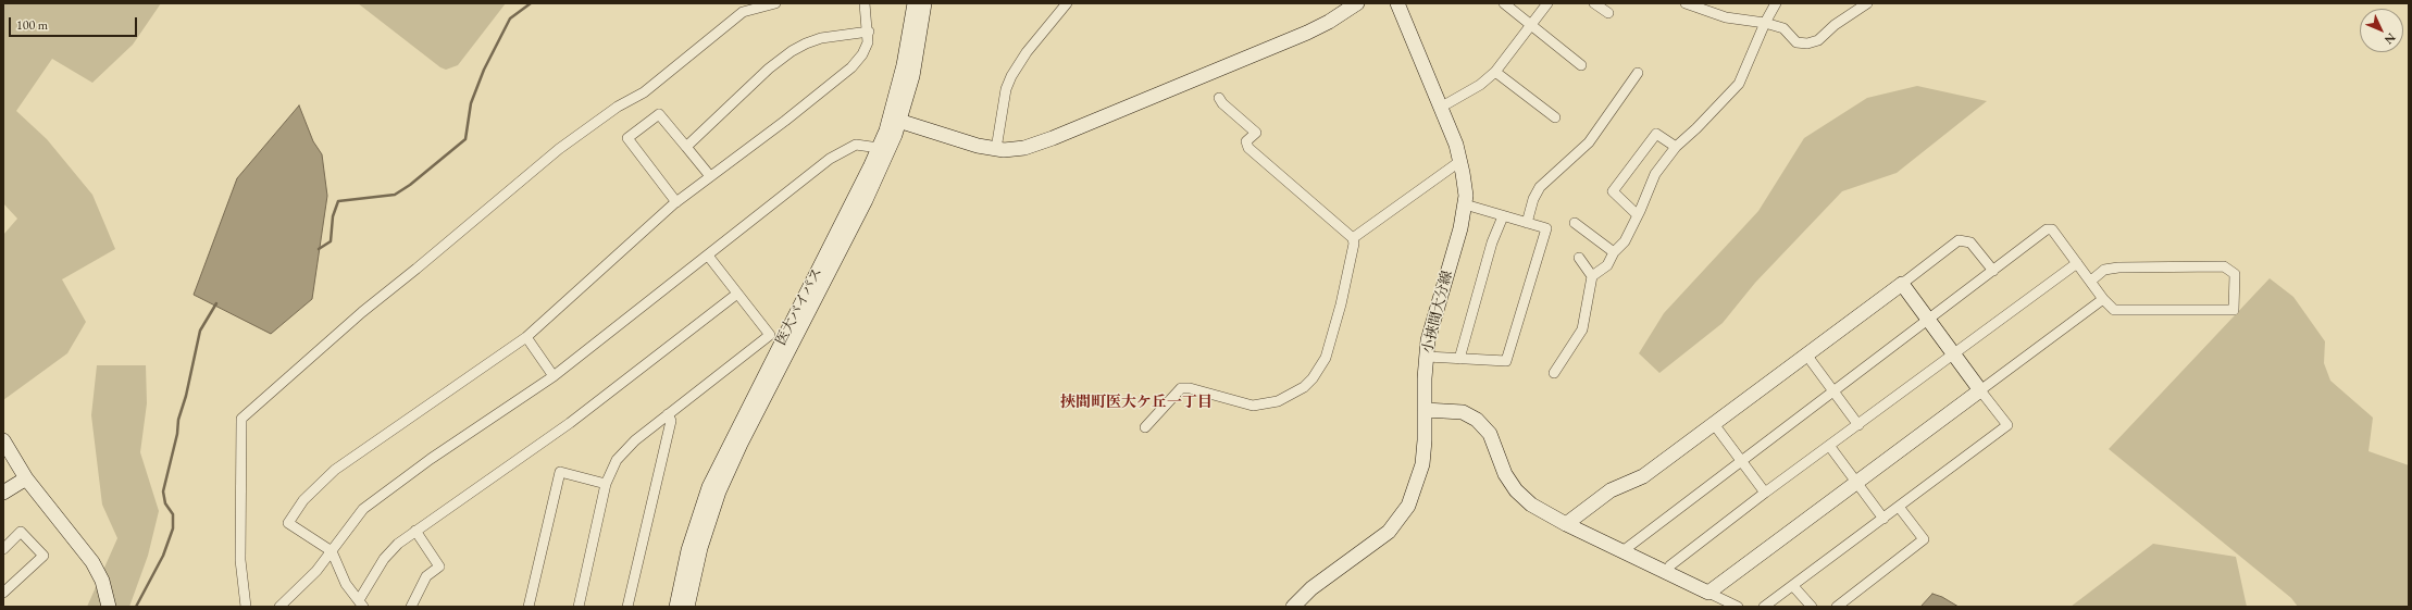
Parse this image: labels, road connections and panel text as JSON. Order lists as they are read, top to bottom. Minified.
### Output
{"streets":{"main road":["医大バイパス","小挾間大分線"]},"districts":["挾間町医大ケ丘一丁目"],"scale_bar":"100 m","north":"bottom right"}
